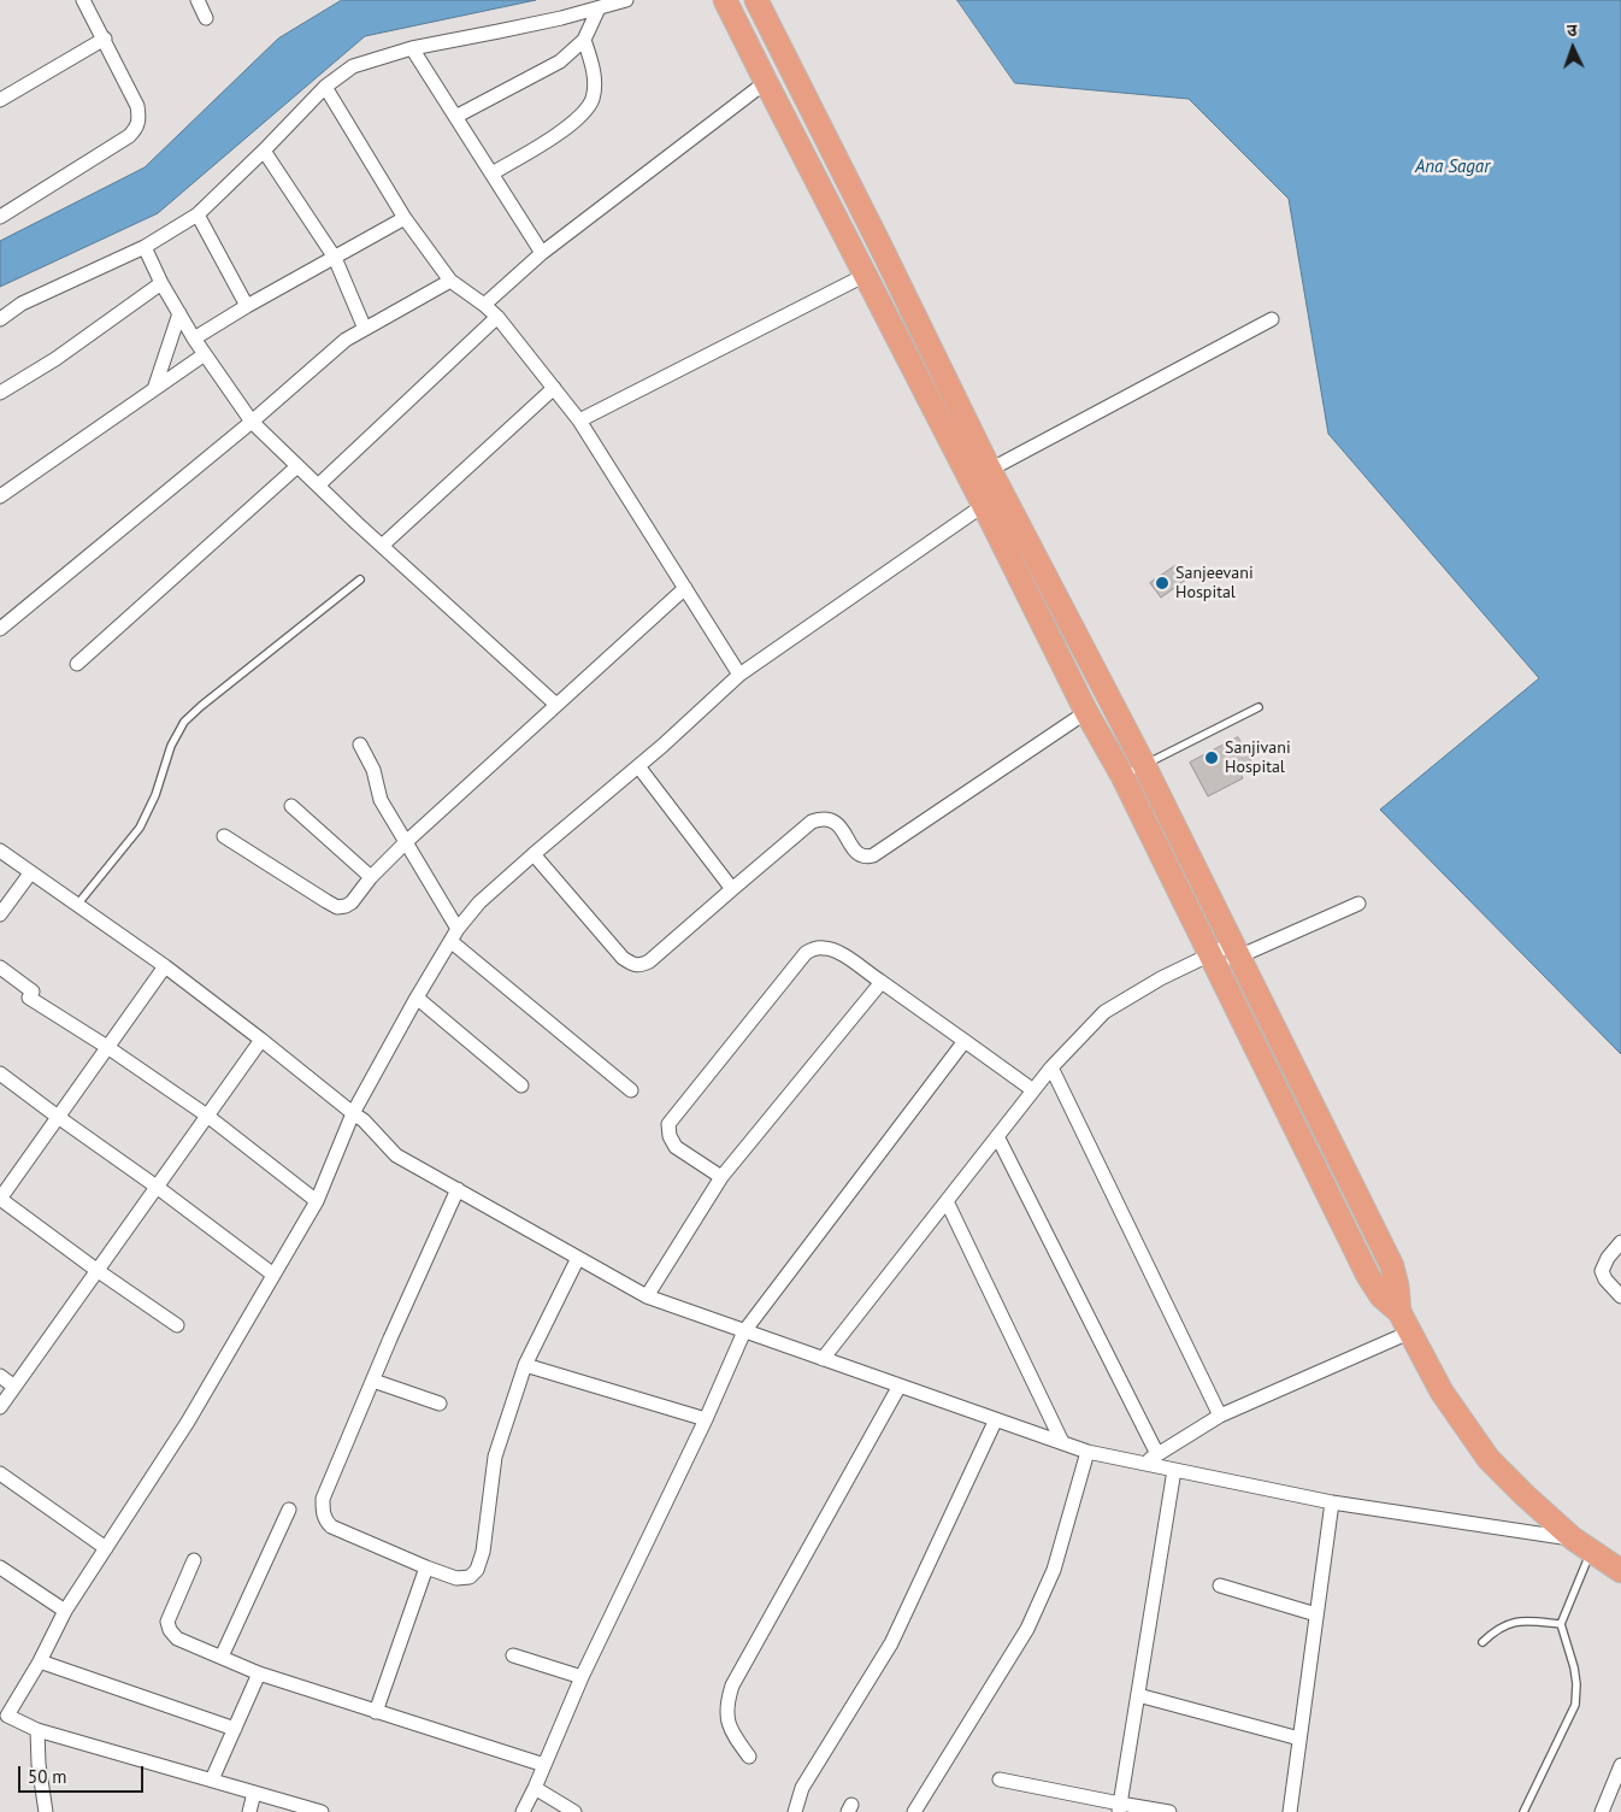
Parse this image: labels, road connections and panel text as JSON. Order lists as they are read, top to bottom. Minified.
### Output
{"water":["Ana Sagar"],"places":["Sanjeevani Hospital","Sanjivani Hospital"],"scale_bar":"50 m","north":"top"}
